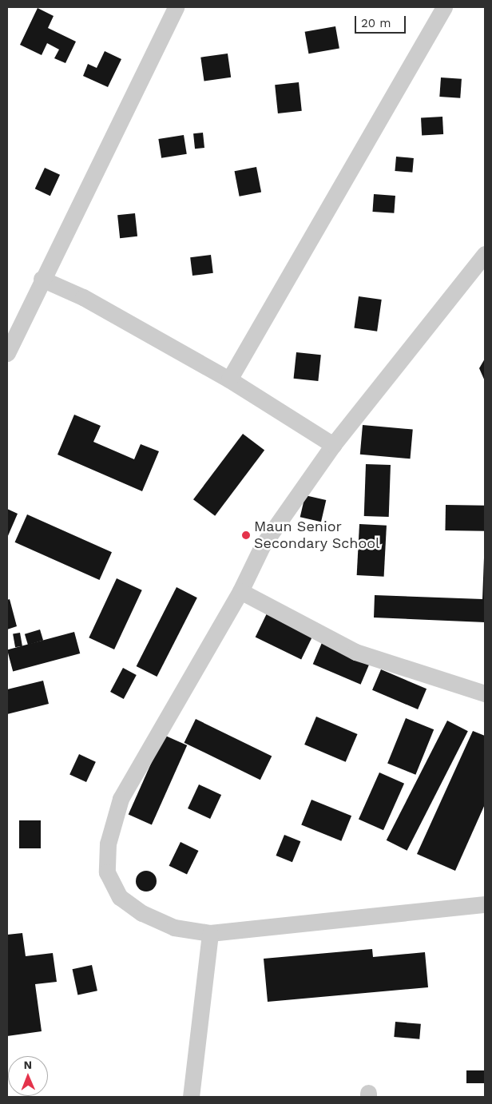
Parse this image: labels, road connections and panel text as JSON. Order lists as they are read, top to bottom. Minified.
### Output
{"places":["Maun Senior Secondary School"],"scale_bar":"20 m","north":"top"}
